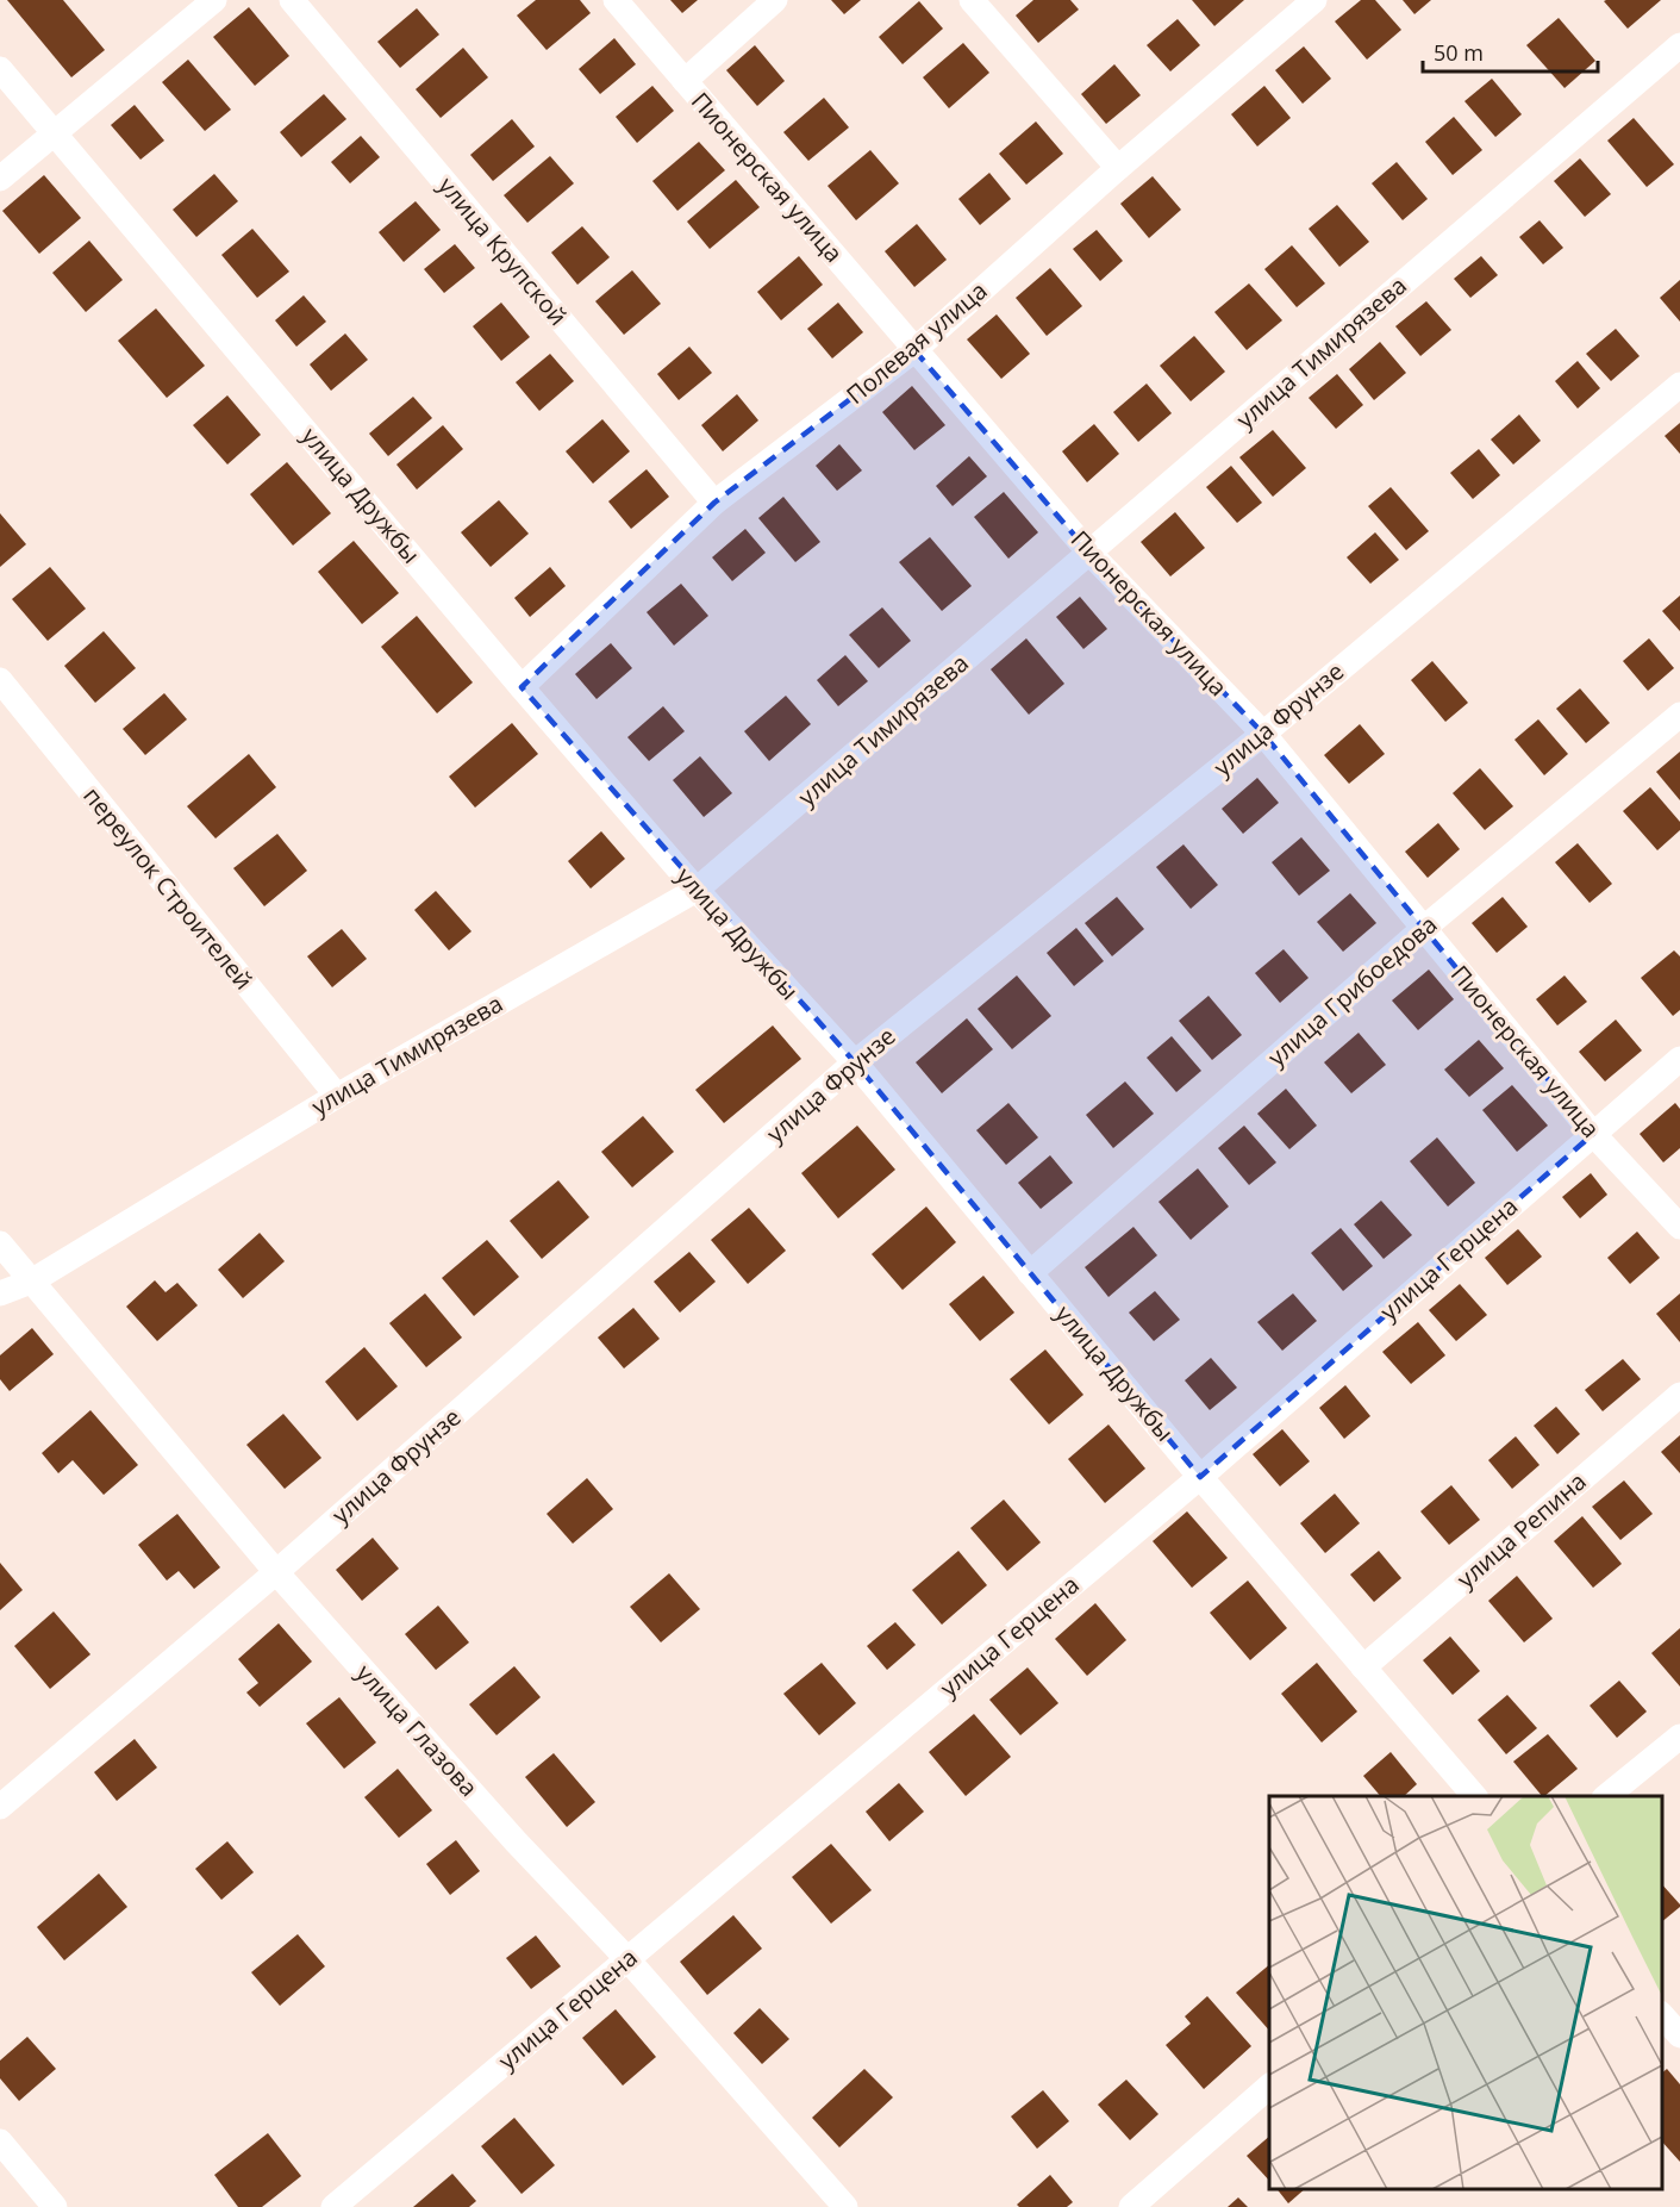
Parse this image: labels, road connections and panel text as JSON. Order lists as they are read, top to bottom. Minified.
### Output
{"streets":{"street":["Пионерская улица","улица Крупской","Полевая улица","улица Тимирязева","улица Дружбы","улица Фрунзе","переулок Строителей","улица Грибоедова","улица Герцена","улица Репина","улица Глазова"]},"crossings":[["Пионерская улица","Полевая улица"],["Пионерская улица","улица Тимирязева"],["Пионерская улица","улица Фрунзе"],["Пионерская улица","улица Грибоедова"],["Пионерская улица","улица Герцена"],["улица Крупской","Полевая улица"],["Полевая улица","улица Дружбы"],["улица Тимирязева","улица Дружбы"],["улица Тимирязева","переулок Строителей"],["улица Тимирязева","улица Глазова"],["улица Дружбы","улица Фрунзе"],["улица Дружбы","улица Грибоедова"],["улица Дружбы","улица Герцена"],["улица Дружбы","улица Репина"],["улица Фрунзе","улица Глазова"],["улица Герцена","улица Глазова"]],"scale_bar":"50 m"}
